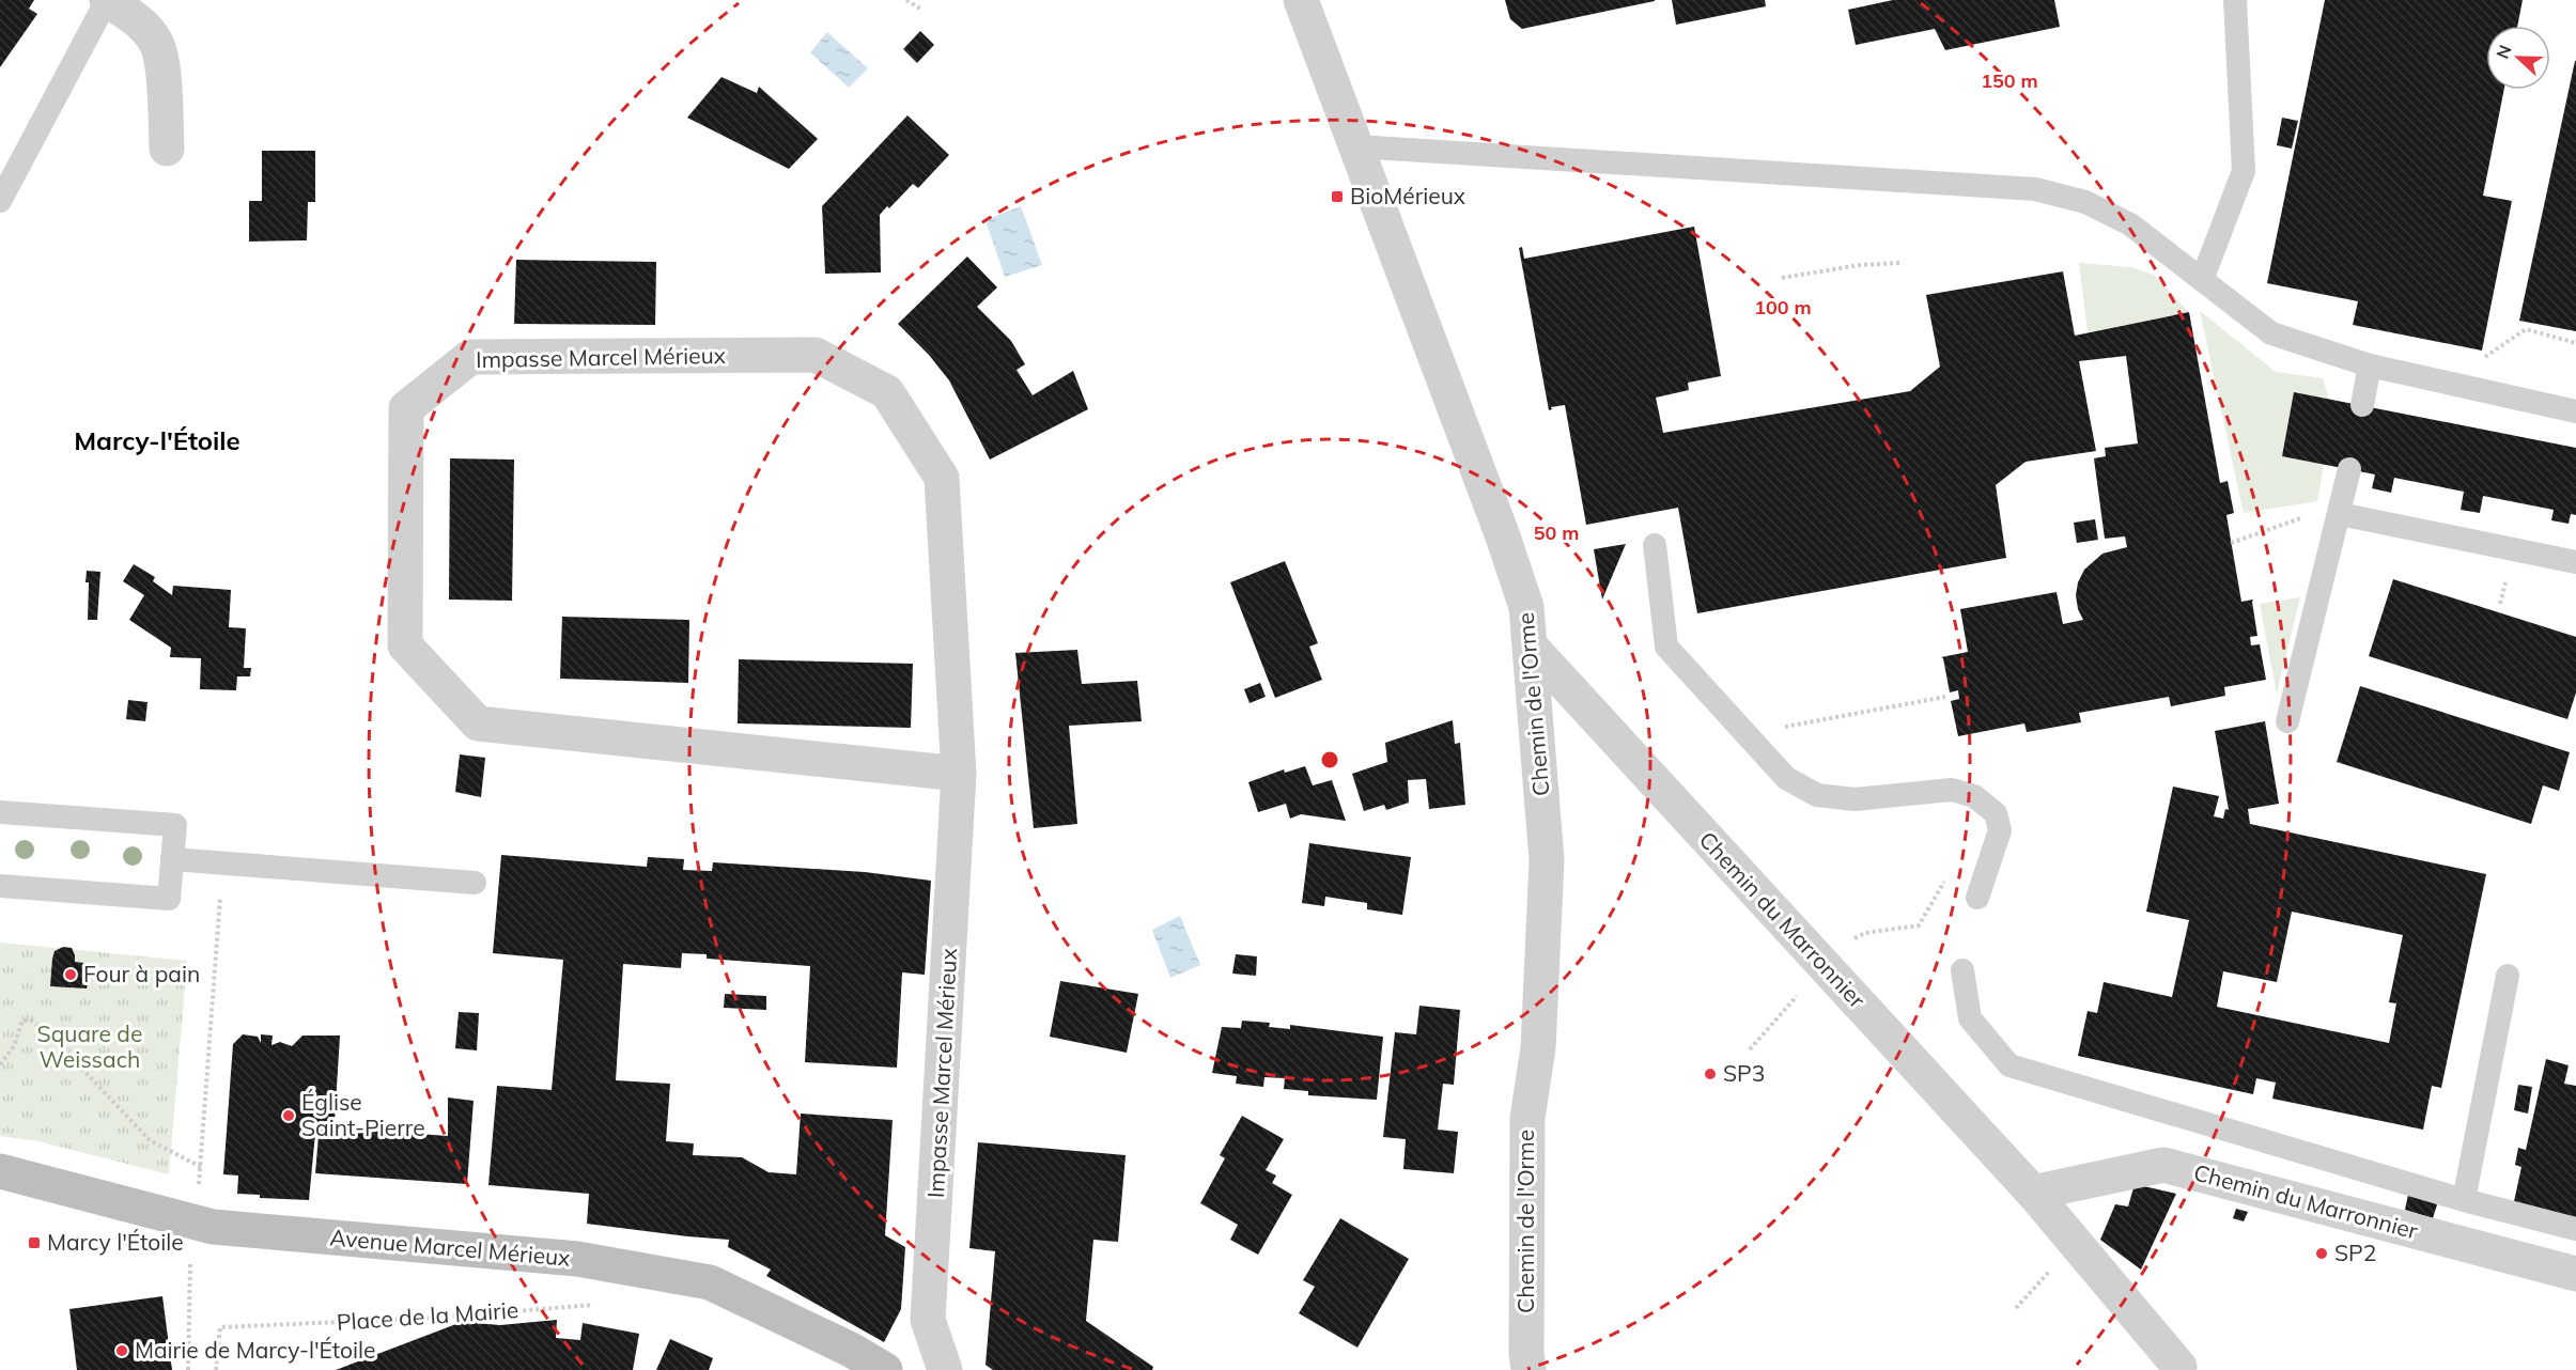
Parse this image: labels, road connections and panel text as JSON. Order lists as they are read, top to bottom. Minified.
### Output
{"streets":{"main road":["Avenue Marcel Mérieux"],"street":["Impasse Marcel Mérieux","Chemin de l'Orme","Chemin du Marronnier"],"path":["Place de la Mairie"]},"crossings":[["Chemin de l'Orme","Chemin du Marronnier"]],"districts":["Marcy-l'Étoile"],"parks":["Square de Weissach"],"places":{"transit":["BioMérieux","Marcy l'Étoile"],"other":["Four à pain","SP3","Église Saint-Pierre","SP2","Mairie de Marcy-l'Étoile"]},"north":"left","rings":["150 m","100 m","50 m"]}
